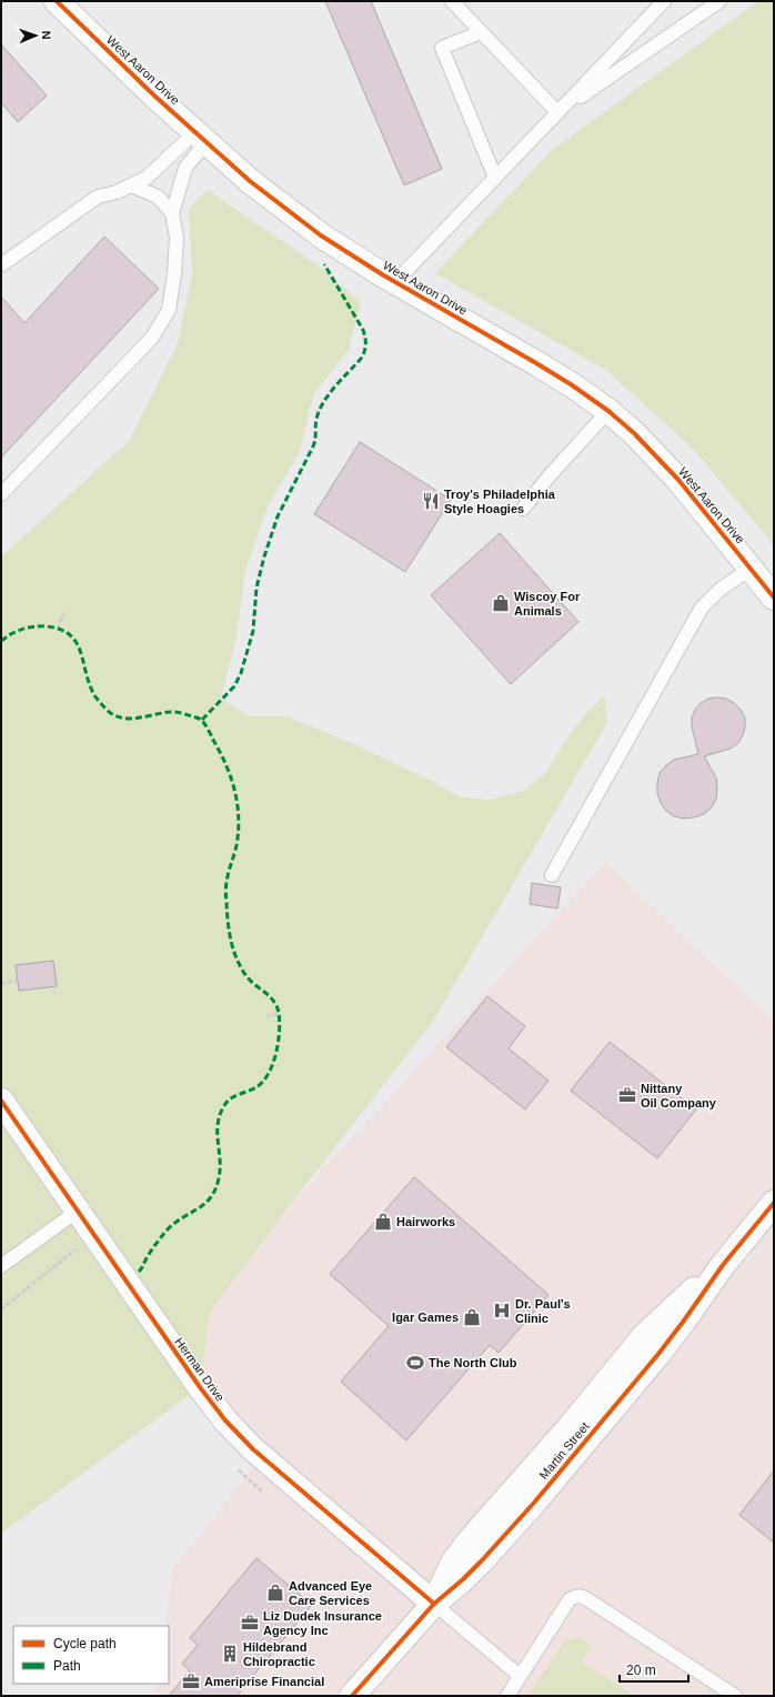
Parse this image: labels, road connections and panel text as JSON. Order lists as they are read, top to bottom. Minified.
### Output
{"streets":{"street":["West Aaron Drive","Herman Drive","Martin Street"]},"crossings":[["Herman Drive","Martin Street"]],"places":{"restaurant":["Troy's Philadelphia Style Hoagies"],"shop":["Wiscoy For Animals","Hairworks","Igar Games","Advanced Eye Care Services"],"office":["Nittany Oil Company","Liz Dudek Insurance Agency Inc","Ameriprise Financial"],"hospital":["Dr. Paul's Clinic"],"sports":["The North Club"],"building":["Hildebrand Chiropractic"]},"legend":["Cycle path","Path"],"scale_bar":"20 m","north":"right"}
